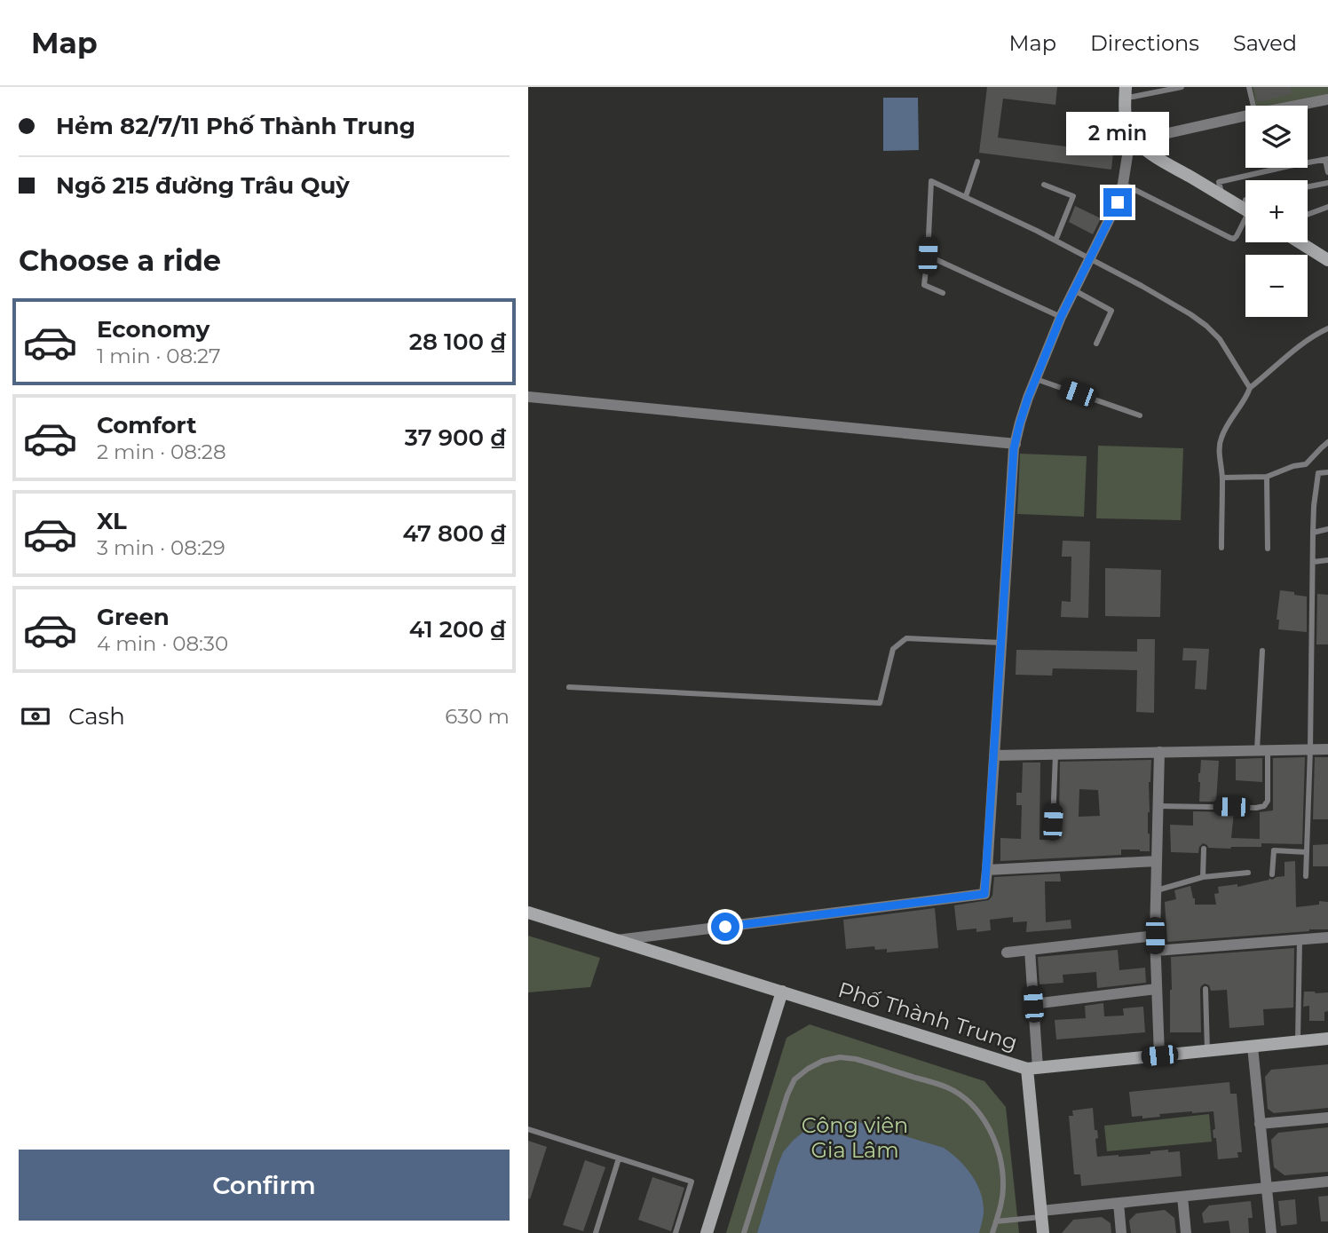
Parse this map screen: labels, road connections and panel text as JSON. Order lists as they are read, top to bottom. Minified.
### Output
{"streets":{"main road":["Phố Thành Trung"]},"parks":["Công viên Gia Lâm"],"page":{"header":"Map","nav":["Map","Directions","Saved"],"banner":["Hẻm 82/7/11 Phố Thành Trung","Ngõ 215 đường Trâu Quỳ"],"map_buttons":["+","−"],"bubble":"2 min","heading":"Choose a ride","list":[{"name":"Economy","note":"1 min · 08:27","value":"28 100 ₫"},{"name":"Comfort","note":"2 min · 08:28","value":"37 900 ₫"},{"name":"XL","note":"3 min · 08:29","value":"47 800 ₫"},{"name":"Green","note":"4 min · 08:30","value":"41 200 ₫"}],"pay":["Cash","630 m"],"buttons":"Confirm"}}
